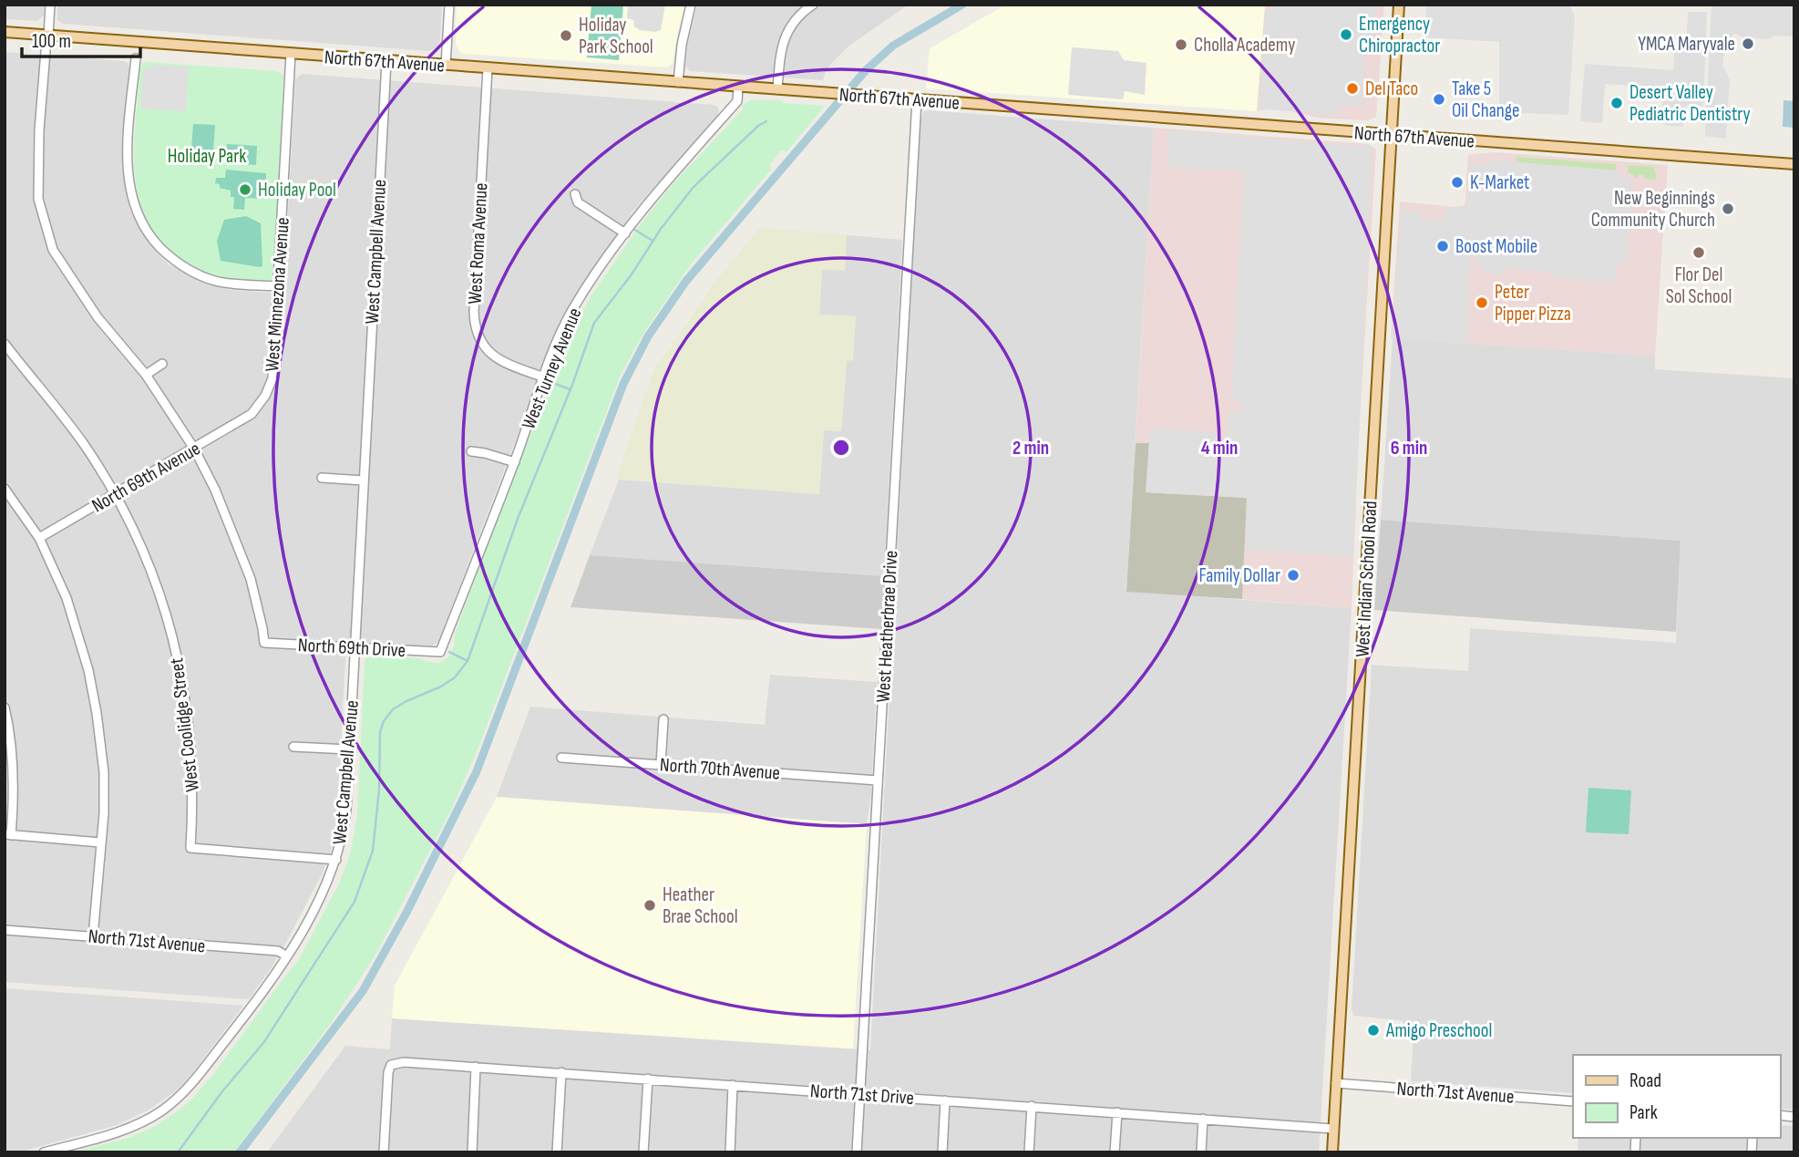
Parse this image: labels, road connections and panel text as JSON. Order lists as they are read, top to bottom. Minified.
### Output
{"streets":{"main road":["North 67th Avenue","West Indian School Road"],"street":["West Roma Avenue","West Campbell Avenue","West Minnezona Avenue","West Turney Avenue","North 69th Avenue","West Heatherbrae Drive","North 69th Drive","West Coolidge Street","North 70th Avenue","North 71st Avenue","North 71st Drive"]},"crossings":[["North 67th Avenue","West Roma Avenue"],["North 67th Avenue","West Campbell Avenue"],["North 67th Avenue","West Minnezona Avenue"],["North 67th Avenue","West Turney Avenue"],["North 67th Avenue","West Indian School Road"],["North 67th Avenue","West Heatherbrae Drive"],["West Roma Avenue","West Turney Avenue"],["West Campbell Avenue","North 69th Drive"],["West Campbell Avenue","West Coolidge Street"],["West Campbell Avenue","North 71st Avenue"],["West Minnezona Avenue","North 69th Avenue"],["West Turney Avenue","North 69th Drive"],["North 69th Avenue","North 69th Drive"],["North 69th Avenue","West Coolidge Street"],["West Indian School Road","North 71st Avenue"],["West Indian School Road","North 71st Drive"],["West Heatherbrae Drive","North 70th Avenue"],["West Heatherbrae Drive","North 71st Drive"]],"parks":["Holiday Park"],"places":["Emergency Chiropractor","Holiday Park School","YMCA Maryvale","Cholla Academy","Del Taco","Take 5 Oil Change","Desert Valley Pediatric Dentistry","K-Market","Holiday Pool","New Beginnings Community Church","Boost Mobile","Flor Del Sol School","Peter Pipper Pizza","Family Dollar","Heather Brae School","Amigo Preschool"],"legend":["Road","Park"],"scale_bar":"100 m","rings":["2 min","4 min","6 min"]}
